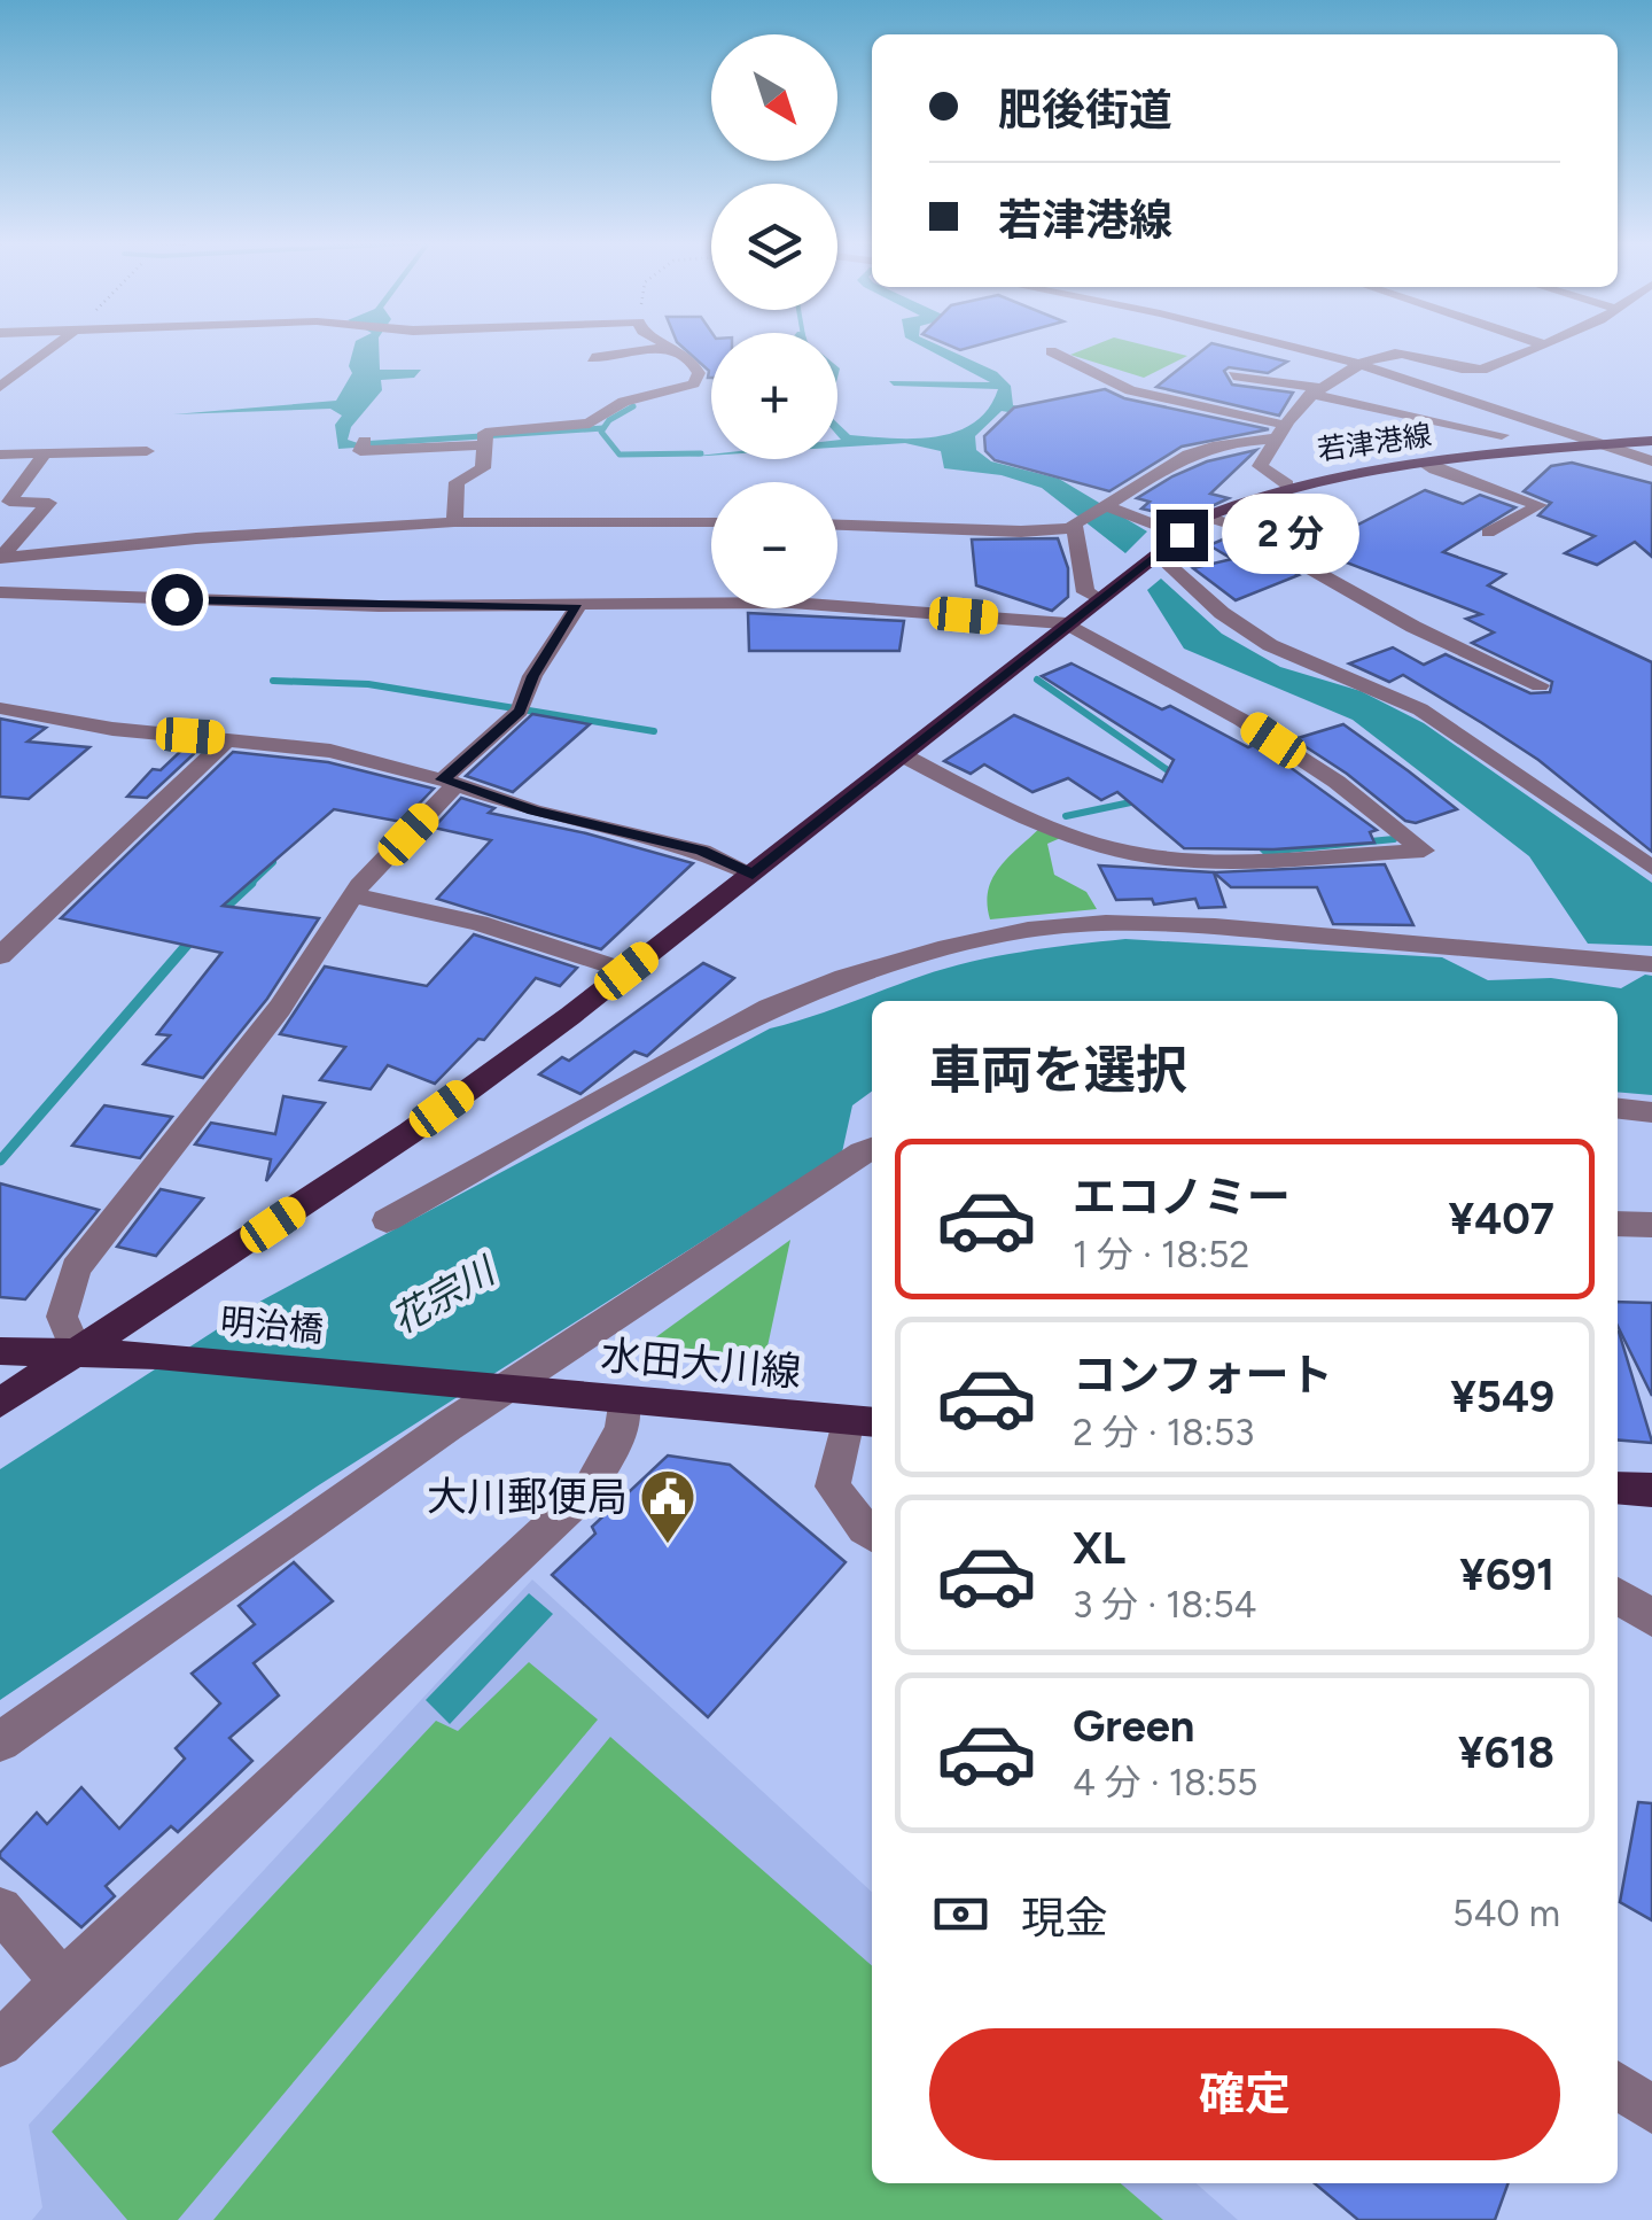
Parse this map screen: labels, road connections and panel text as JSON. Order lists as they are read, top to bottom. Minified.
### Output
{"streets":{"main road":["若津港線","明治橋","水田大川線"]},"crossings":[["若津港線","明治橋"],["明治橋","水田大川線"]],"water":["花宗川"],"places":{"public building":["大川郵便局"]},"north":"bottom right","page":{"map_buttons":["+","−"],"banner":["肥後街道","若津港線"],"bubble":"2 分","heading":"車両を選択","list":[{"name":"エコノミー","note":"1 分 · 18:52","value":"¥407"},{"name":"コンフォート","note":"2 分 · 18:53","value":"¥549"},{"name":"XL","note":"3 分 · 18:54","value":"¥691"},{"name":"Green","note":"4 分 · 18:55","value":"¥618"}],"pay":["現金","540 m"],"buttons":"確定"}}
